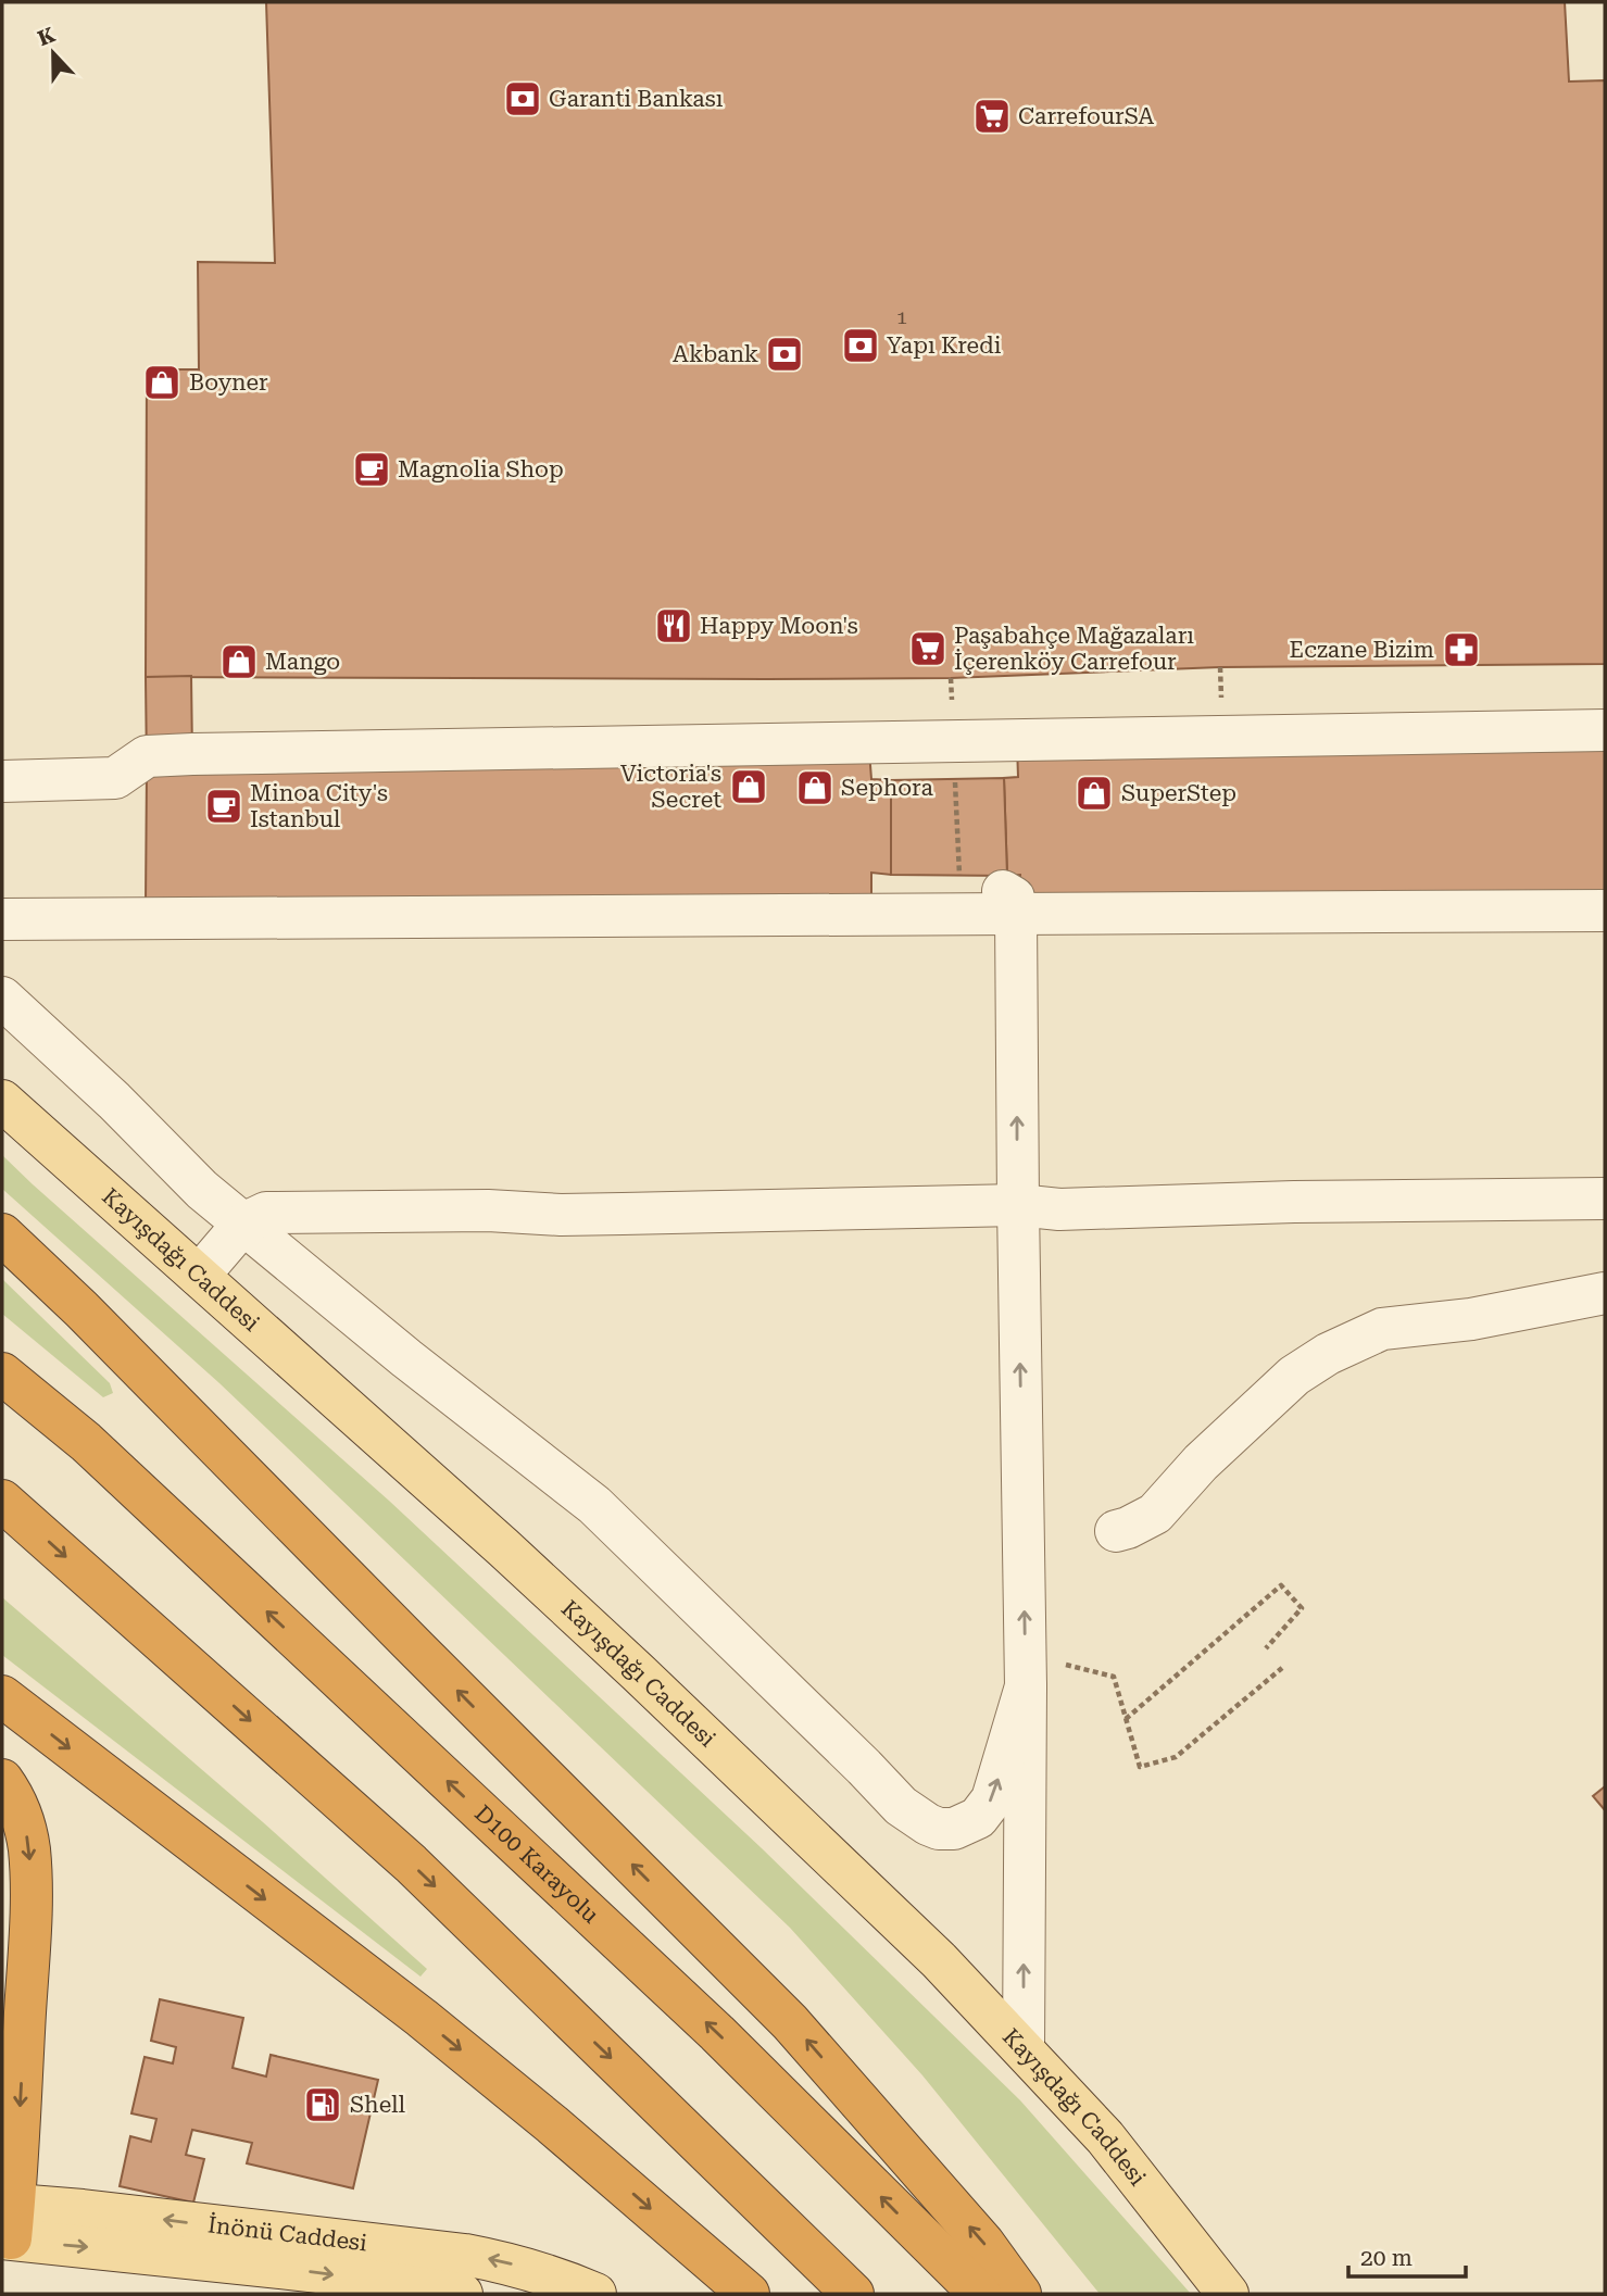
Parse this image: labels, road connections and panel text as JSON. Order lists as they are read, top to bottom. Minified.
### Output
{"streets":{"highway":["D100 Karayolu"],"main road":["Kayışdağı Caddesi","İnönü Caddesi"]},"places":{"bank":["Garanti Bankası","Yapı Kredi","Akbank"],"supermarket":["CarrefourSA","Paşabahçe Mağazaları İçerenköy Carrefour"],"shop":["Boyner","Mango","Victoria's Secret","Sephora","SuperStep"],"cafe":["Magnolia Shop","Minoa City's Istanbul"],"restaurant":["Happy Moon's"],"pharmacy":["Eczane Bizim"],"fuel station":["Shell"]},"house_numbers":["1"],"scale_bar":"20 m","north":"top"}
